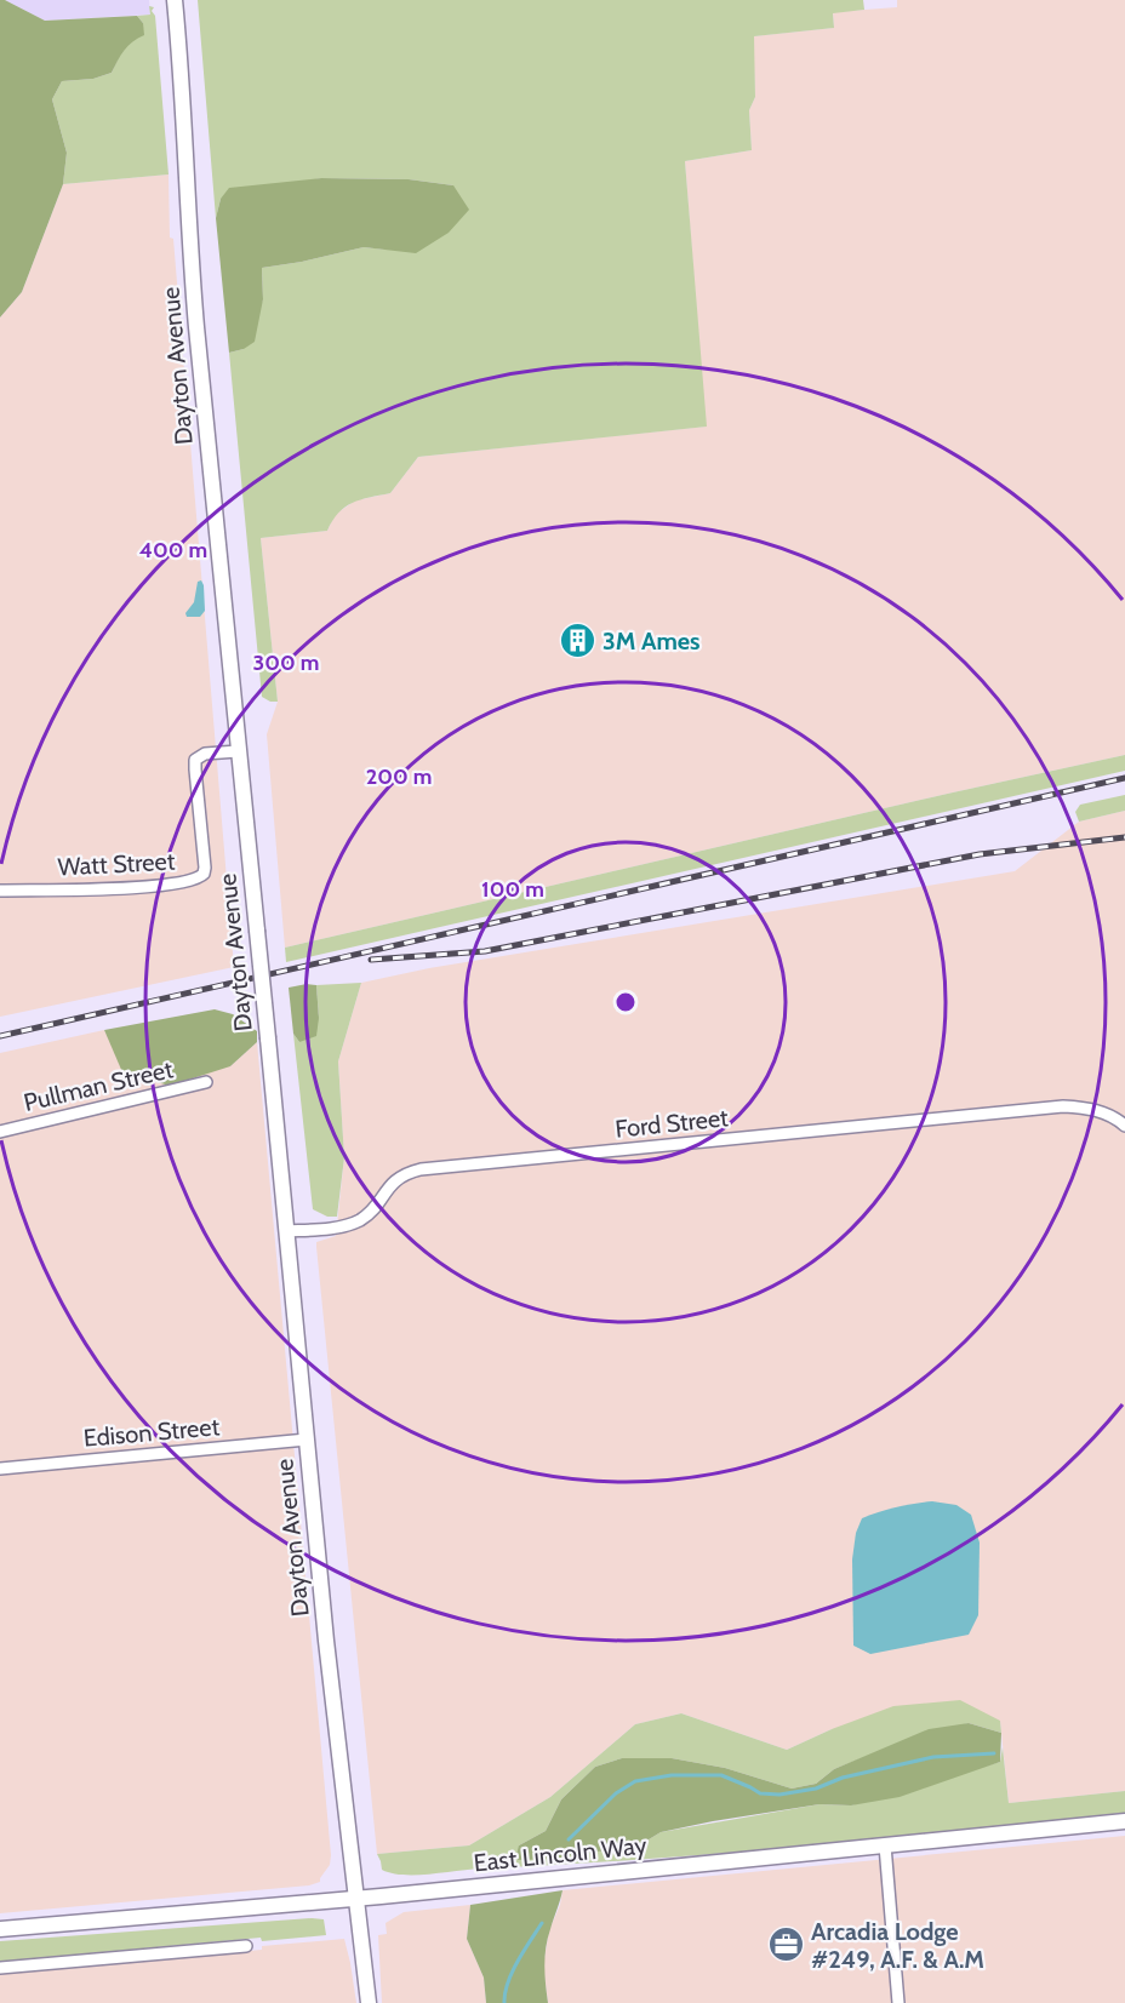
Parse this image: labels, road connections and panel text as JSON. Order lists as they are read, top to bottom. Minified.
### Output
{"streets":{"main road":["Dayton Avenue","East Lincoln Way"],"street":["Watt Street","Pullman Street","Ford Street","Edison Street"]},"crossings":[["Dayton Avenue","Watt Street"],["Dayton Avenue","Ford Street"],["Dayton Avenue","Edison Street"],["Dayton Avenue","East Lincoln Way"]],"places":{"building":["3M Ames"],"office":["Arcadia Lodge #249, A.F. & A.M"]},"rings":["400 m","300 m","200 m","100 m"]}
